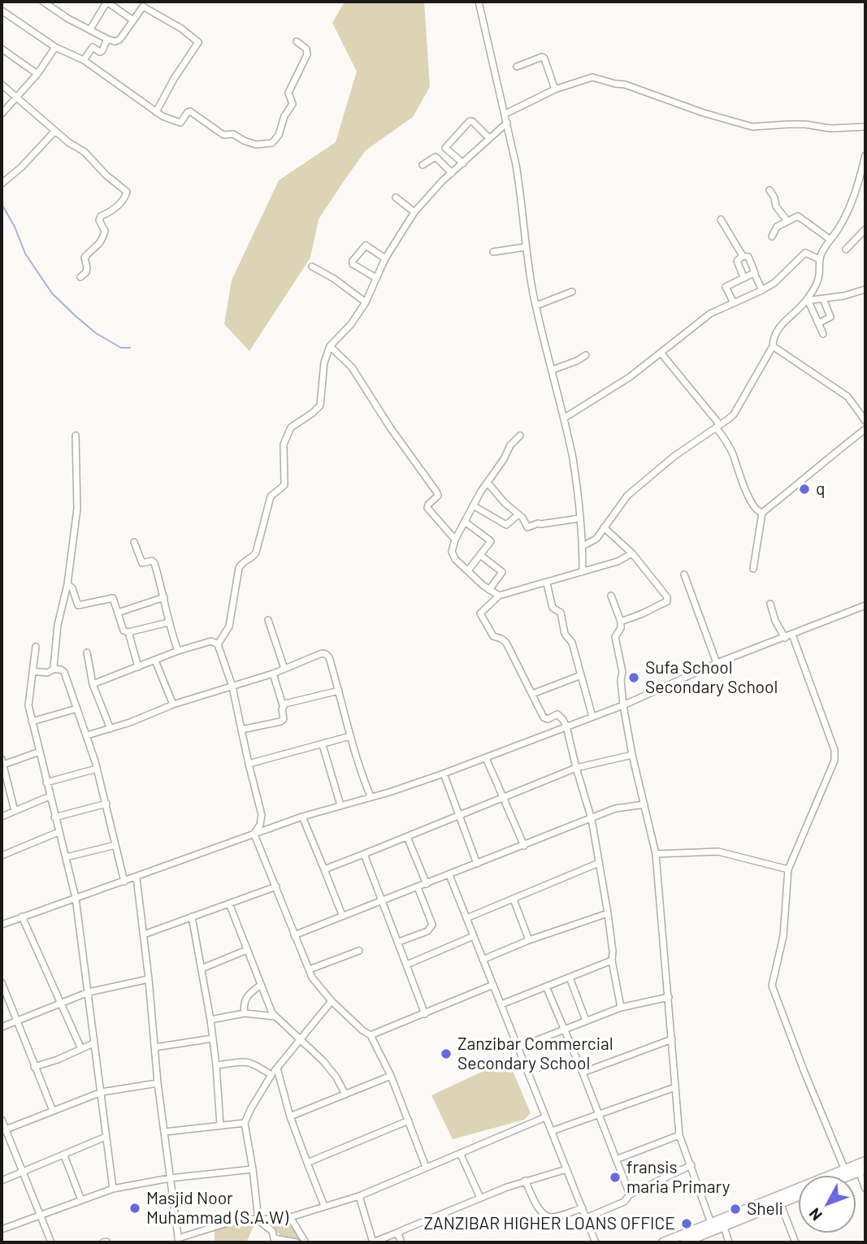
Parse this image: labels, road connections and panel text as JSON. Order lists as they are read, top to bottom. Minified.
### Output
{"places":["q","Sufa School Secondary School","Zanzibar Commercial Secondary School","fransis maria Primary","Masjid Noor Muhammad (S.A.W)","Sheli","ZANZIBAR HIGHER LOANS OFFICE"],"north":"bottom left"}
